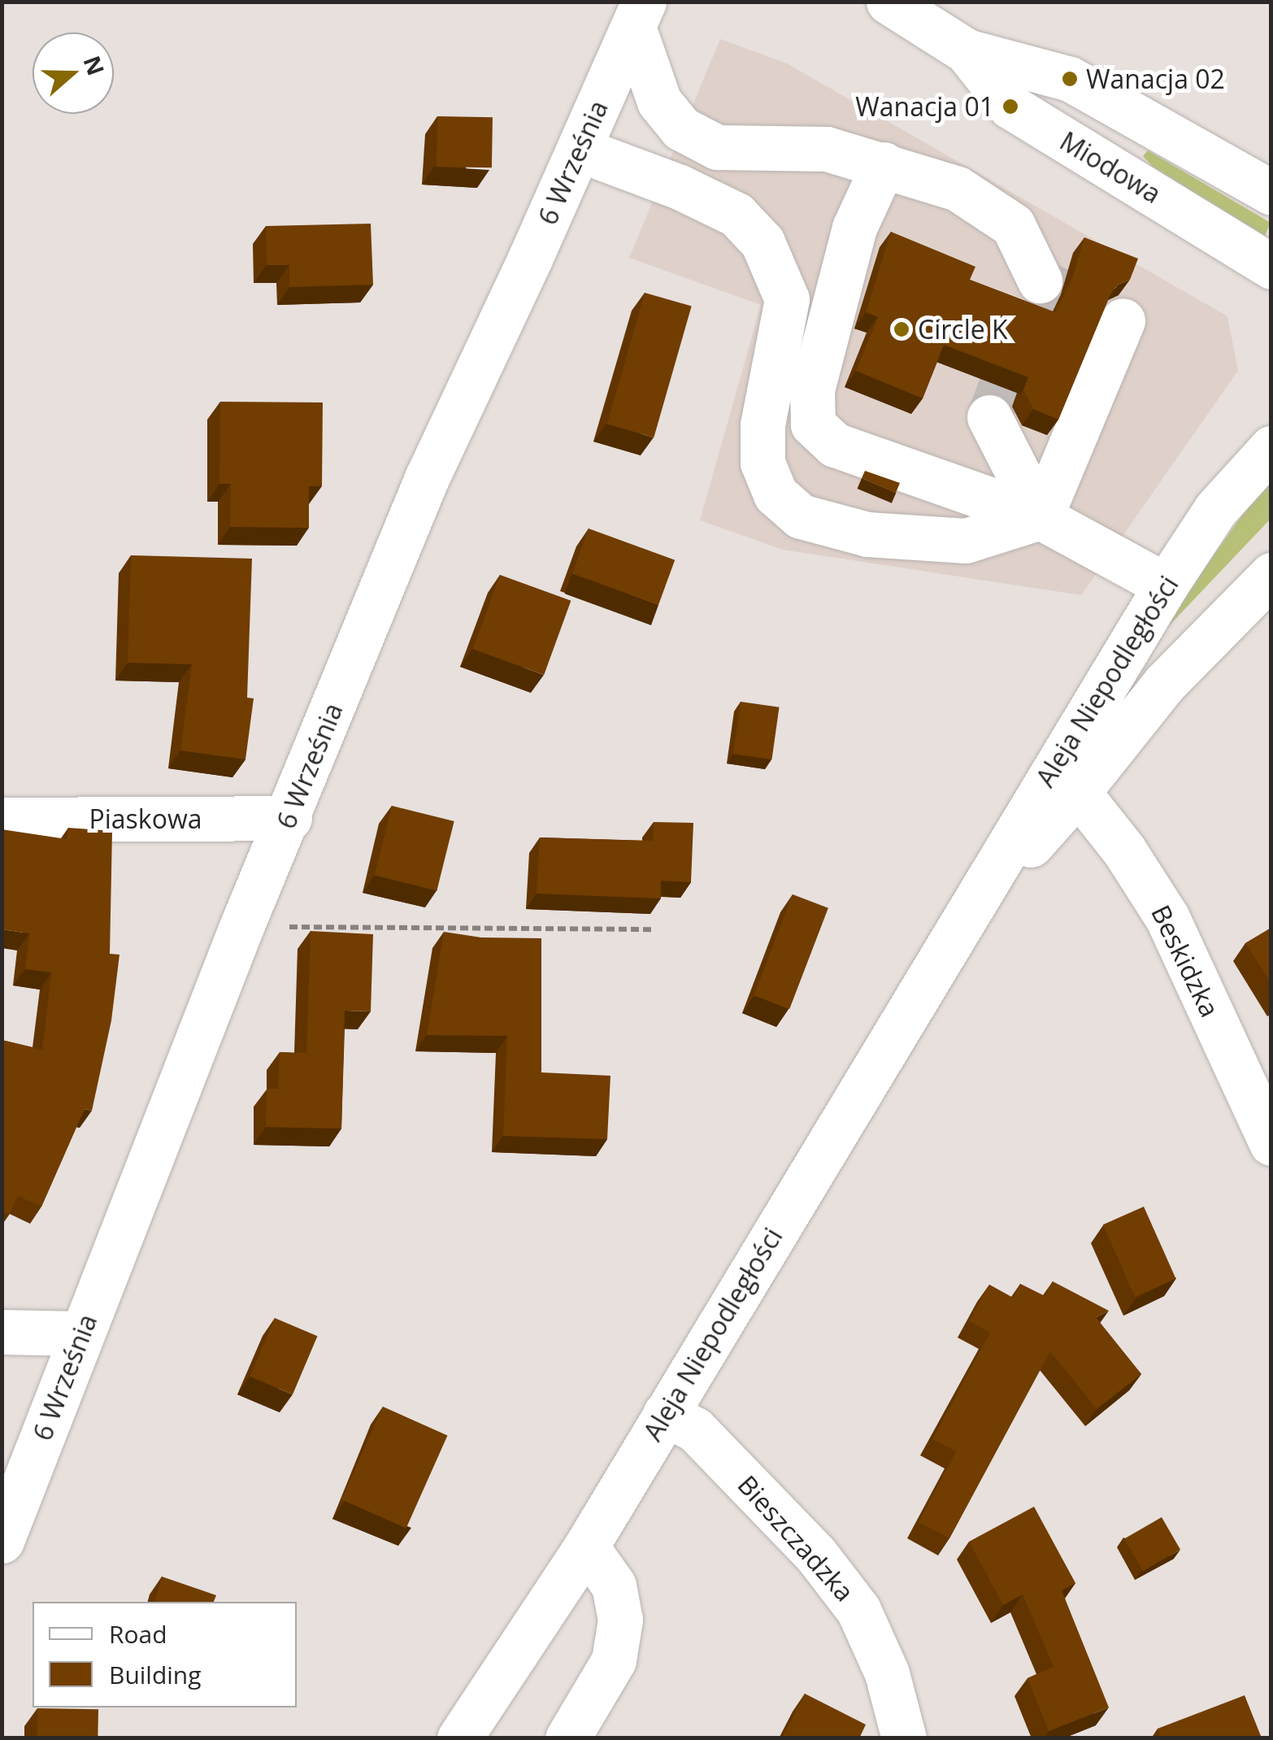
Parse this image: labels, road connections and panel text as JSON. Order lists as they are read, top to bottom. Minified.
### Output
{"streets":{"street":["6 Września","Miodowa","Aleja Niepodległości","Piaskowa","Beskidzka","Bieszczadzka"]},"crossings":[["6 Września","Piaskowa"],["Aleja Niepodległości","Beskidzka"],["Aleja Niepodległości","Bieszczadzka"]],"places":["Wanacja 02","Wanacja 01","Circle K"],"legend":["Road","Building"],"north":"right"}
